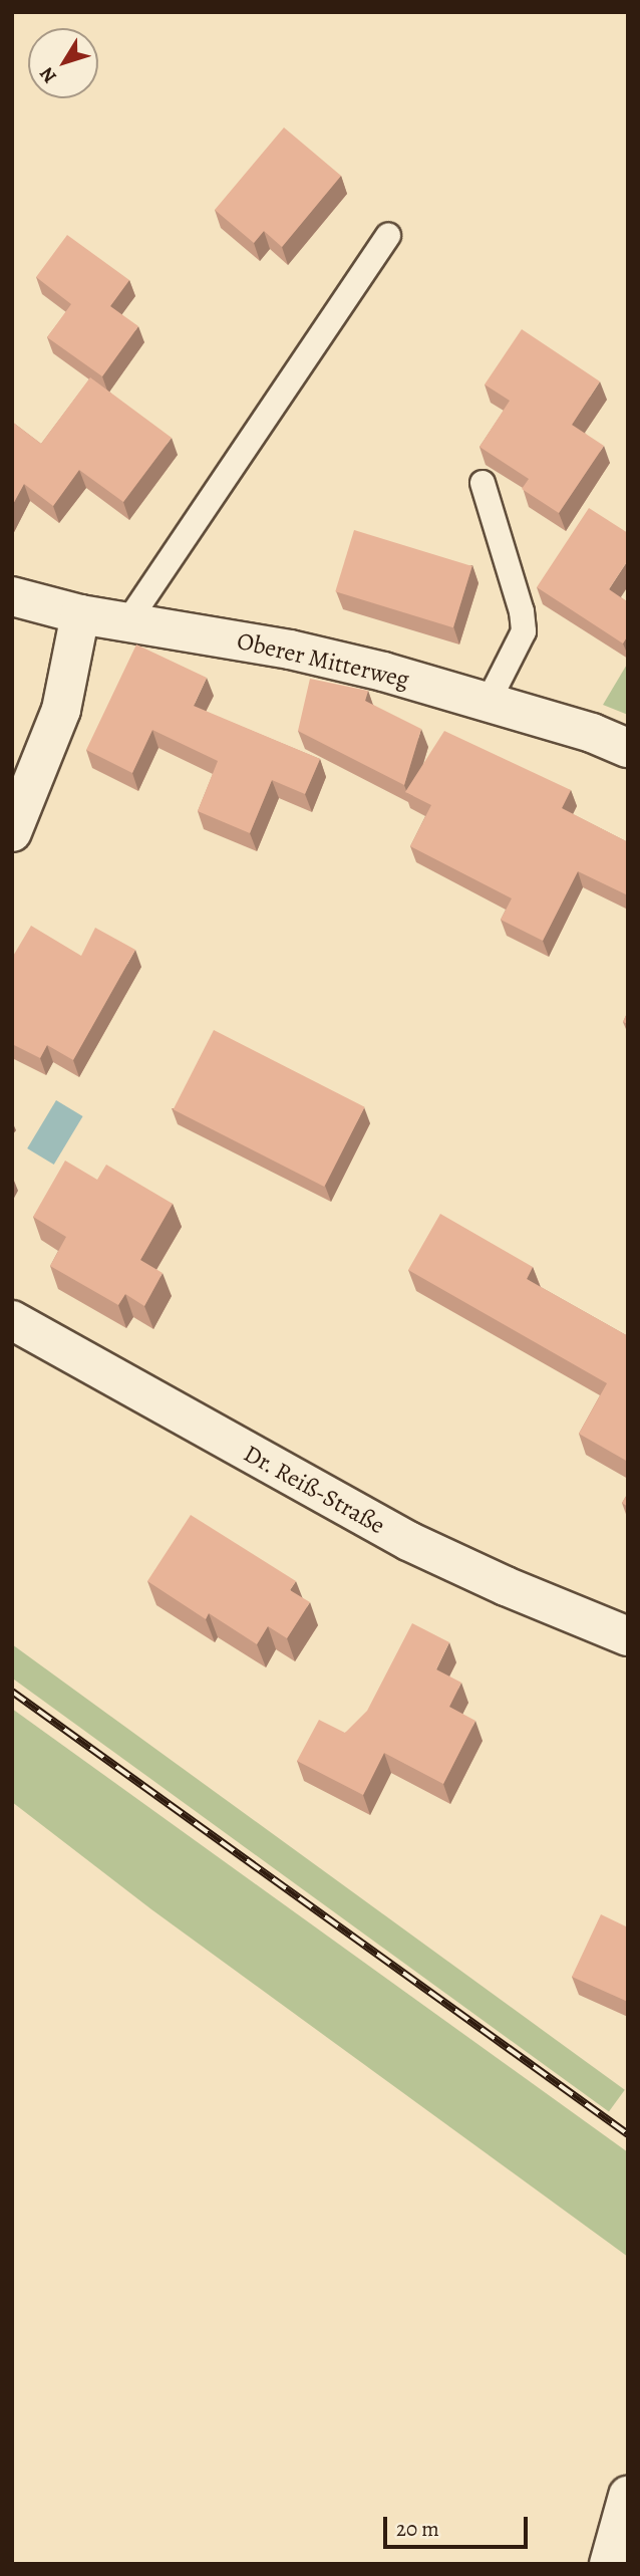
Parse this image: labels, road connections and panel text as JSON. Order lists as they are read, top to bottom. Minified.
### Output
{"streets":{"street":["Oberer Mitterweg","Dr. Reiß-Straße"]},"scale_bar":"20 m","north":"bottom left"}
